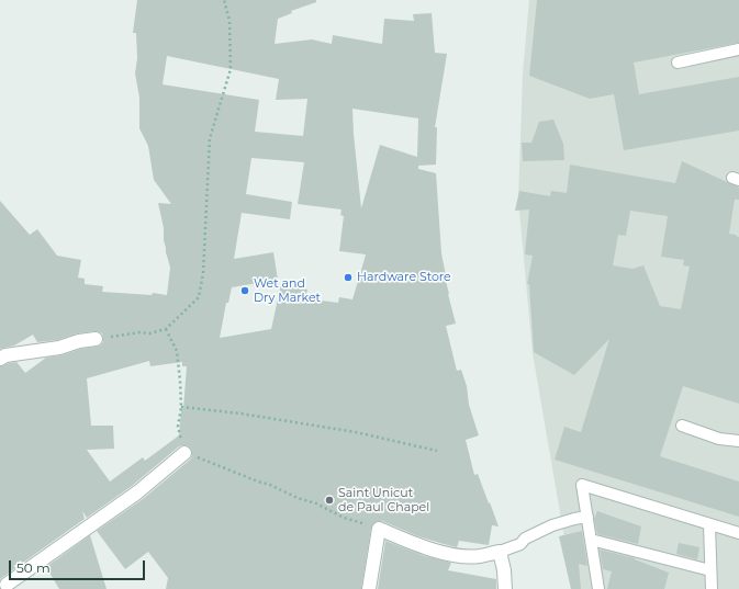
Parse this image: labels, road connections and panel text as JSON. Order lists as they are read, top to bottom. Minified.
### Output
{"places":["Hardware Store","Wet and Dry Market","Saint Unicut de Paul Chapel"],"scale_bar":"50 m"}
